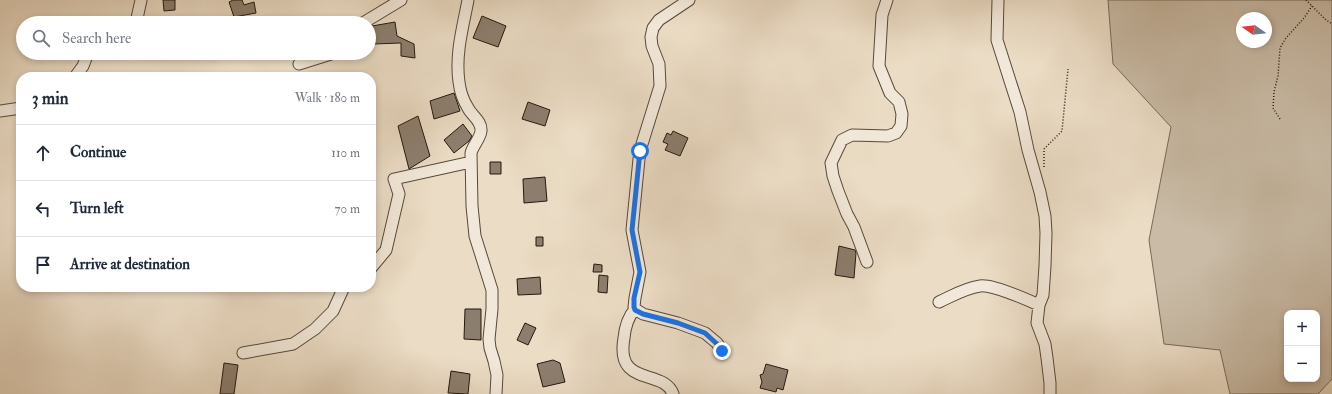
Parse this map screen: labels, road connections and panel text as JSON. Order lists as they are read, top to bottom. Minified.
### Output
{"north":"left","page":{"search":"Search here","heading":["3 min","Walk · 180 m"],"list":[["Continue","110 m"],["Turn left","70 m"],"Arrive at destination"],"map_buttons":["+","−"]}}
